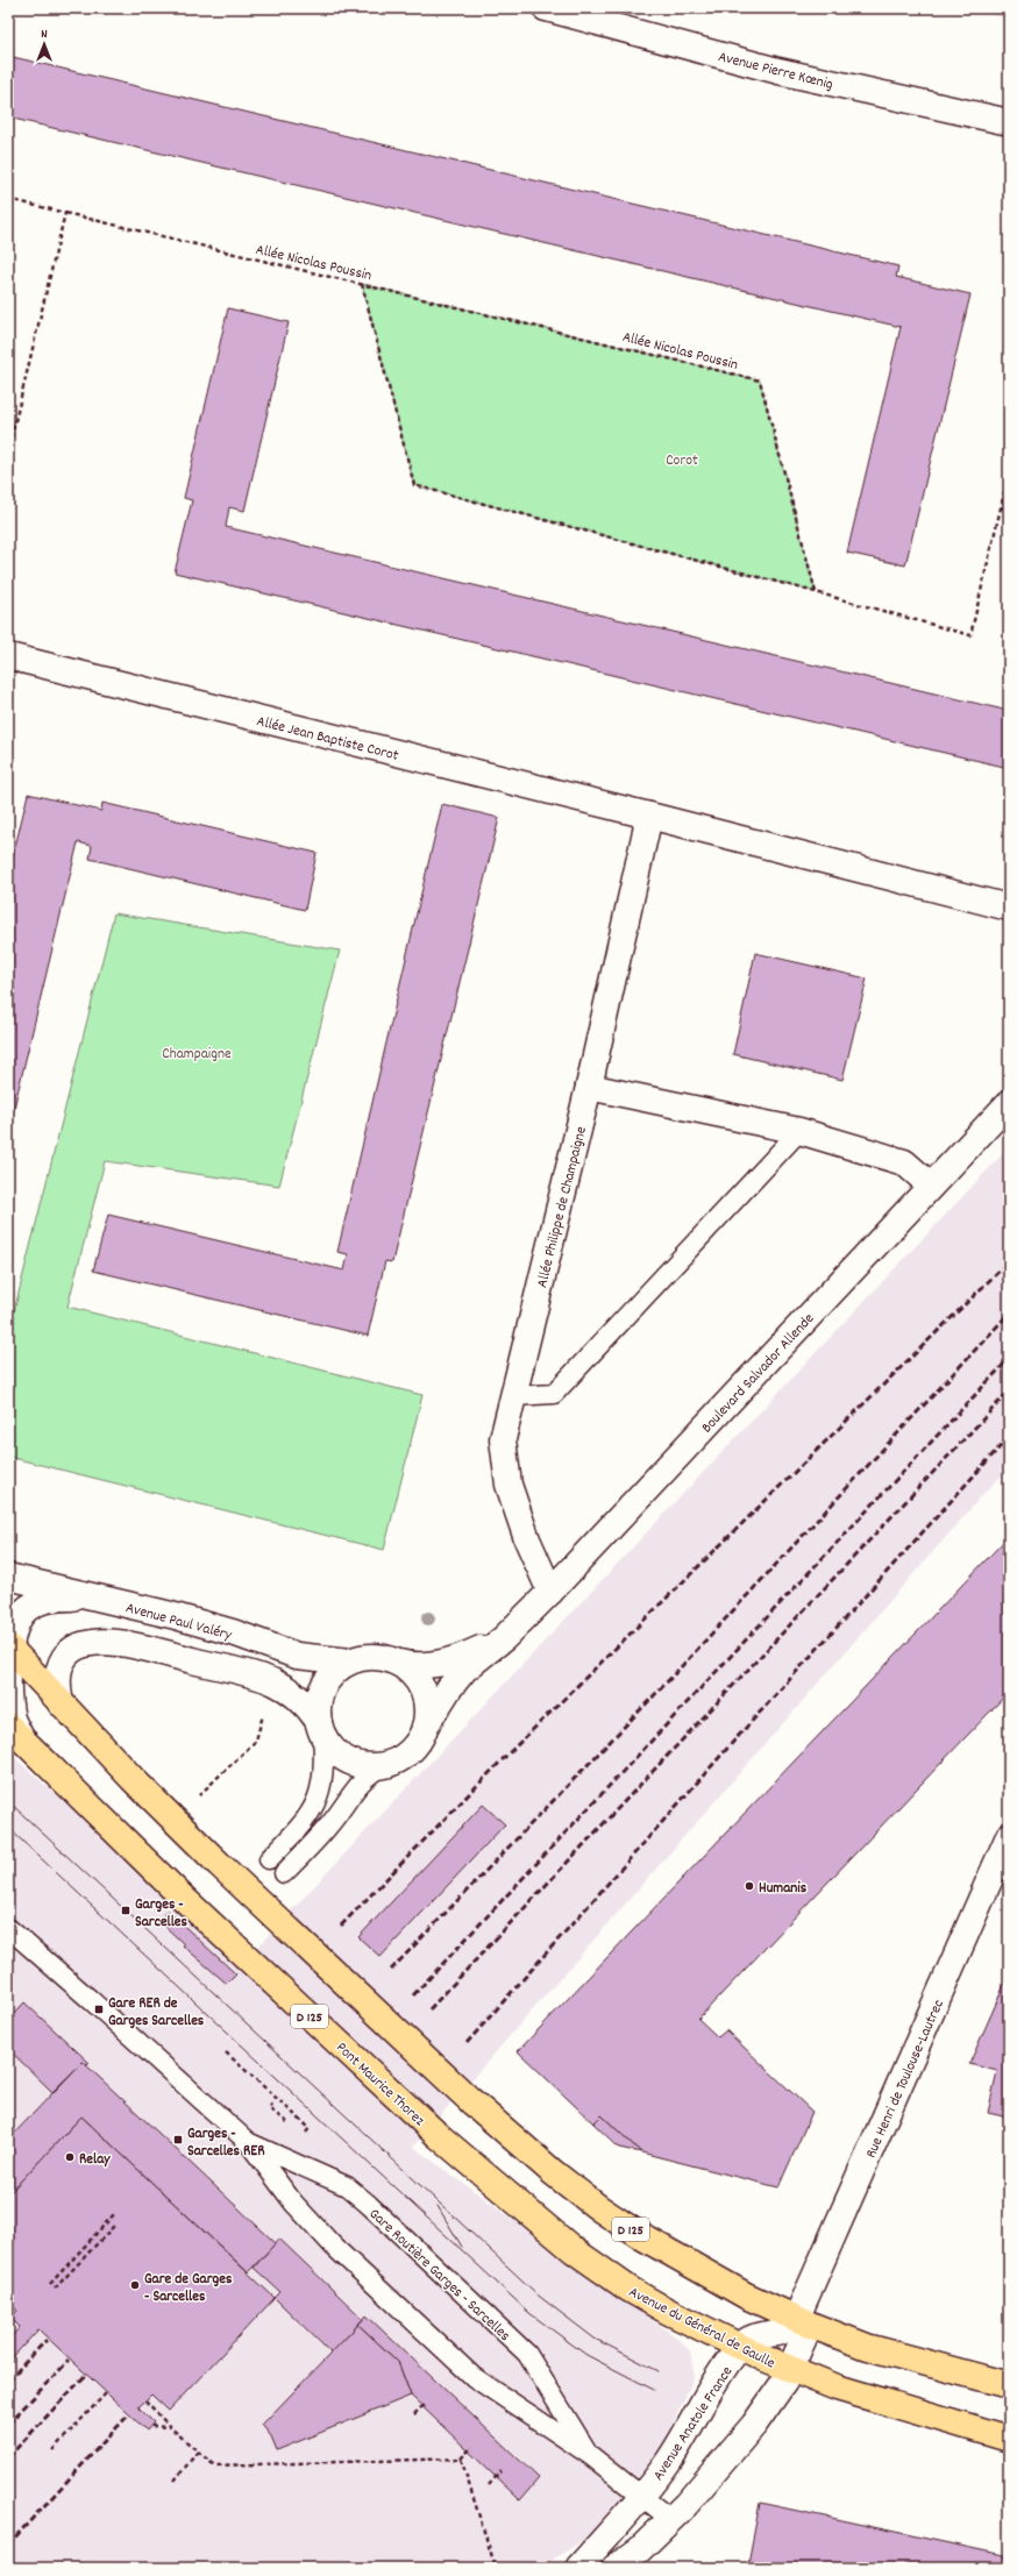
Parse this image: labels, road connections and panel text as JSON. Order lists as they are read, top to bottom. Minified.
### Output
{"streets":{"main road":["D 125","Pont Maurice Thorez","Avenue du Général de Gaulle"],"street":["Avenue Pierre Kœnig","Allée Jean Baptiste Corot","Allée Philippe de Champaigne","Boulevard Salvador Allende","Avenue Paul Valéry","Rue Henri de Toulouse-Lautrec","Avenue Anatole France"],"lane":["Gare Routière Garges - Sarcelles"],"path":["Allée Nicolas Poussin"]},"crossings":[["Allée Jean Baptiste Corot","Allée Philippe de Champaigne"],["Allée Philippe de Champaigne","Boulevard Salvador Allende"],["Boulevard Salvador Allende","Avenue Paul Valéry"],["D 125","Rue Henri de Toulouse-Lautrec"],["D 125","Avenue Anatole France"],["Rue Henri de Toulouse-Lautrec","Avenue Anatole France"],["Pont Maurice Thorez","Avenue du Général de Gaulle"],["Gare Routière Garges - Sarcelles","Avenue Anatole France"],["Avenue du Général de Gaulle","Avenue Anatole France"]],"parks":["Corot","Champaigne"],"places":{"other":["Humanis","Relay","Gare de Garges - Sarcelles"],"transit":["Garges - Sarcelles","Gare RER de Garges Sarcelles","Garges - Sarcelles RER"]},"north":"top"}
